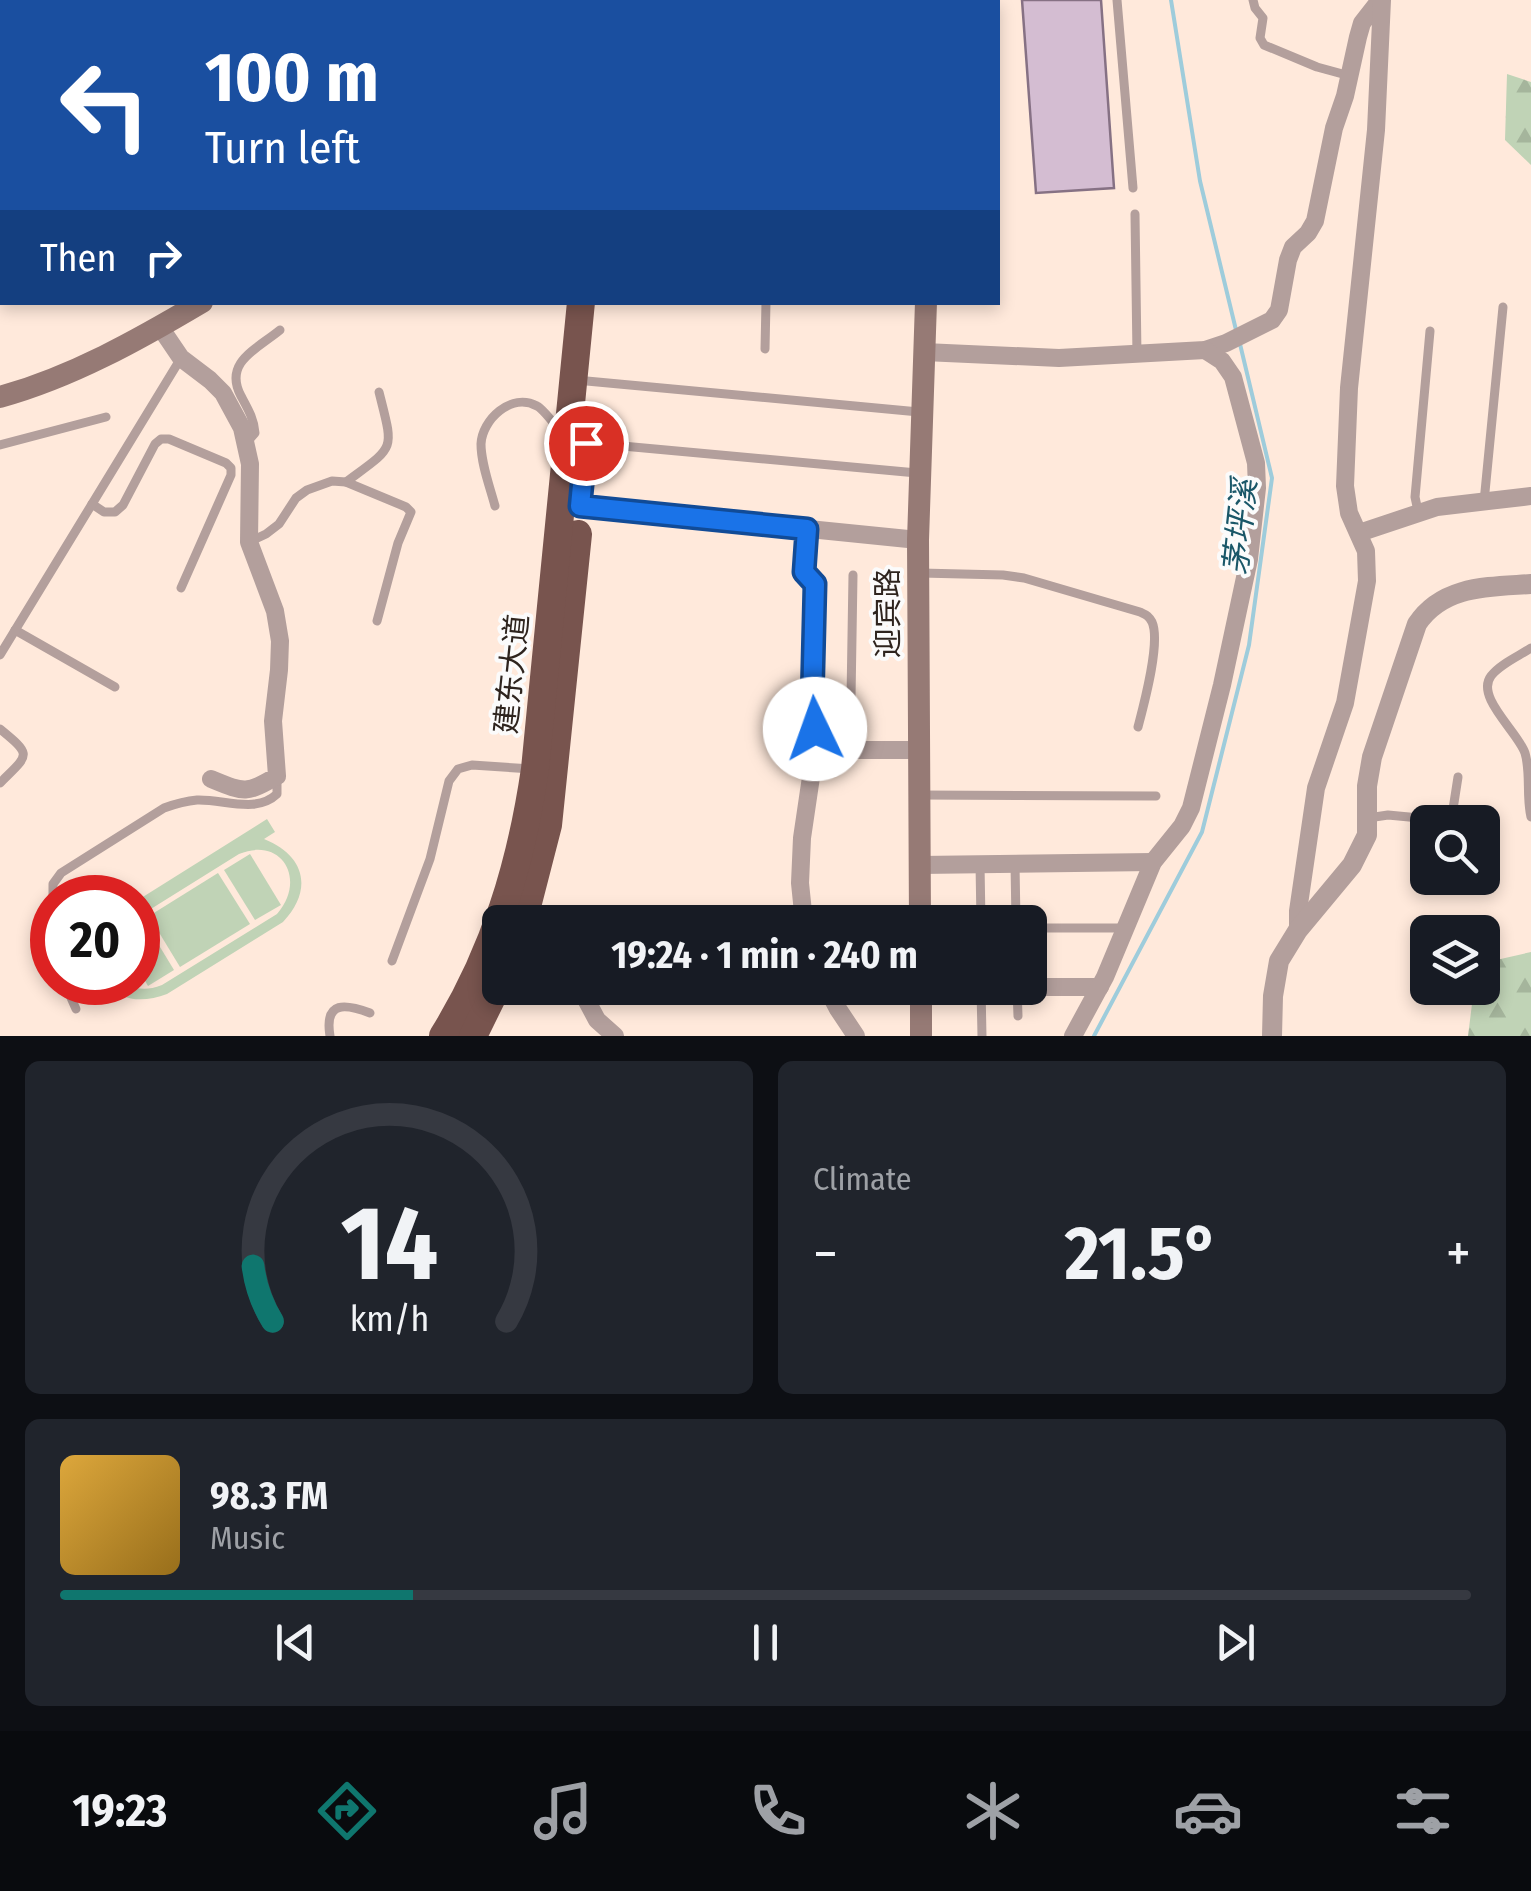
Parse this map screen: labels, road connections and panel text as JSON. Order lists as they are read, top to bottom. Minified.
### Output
{"streets":{"highway":["建东大道"],"main road":["迎宾路"]},"water":["茅坪溪"],"page":{"turn":["100 m","Turn left"],"then":"Then","limit":"20","trip":"19:24 · 1 min · 240 m","tile":"Climate","heat":["−","21.5°","+"],"song":["98.3 FM","Music"],"tabs":"19:23","gauge":["14","km/h"]}}
